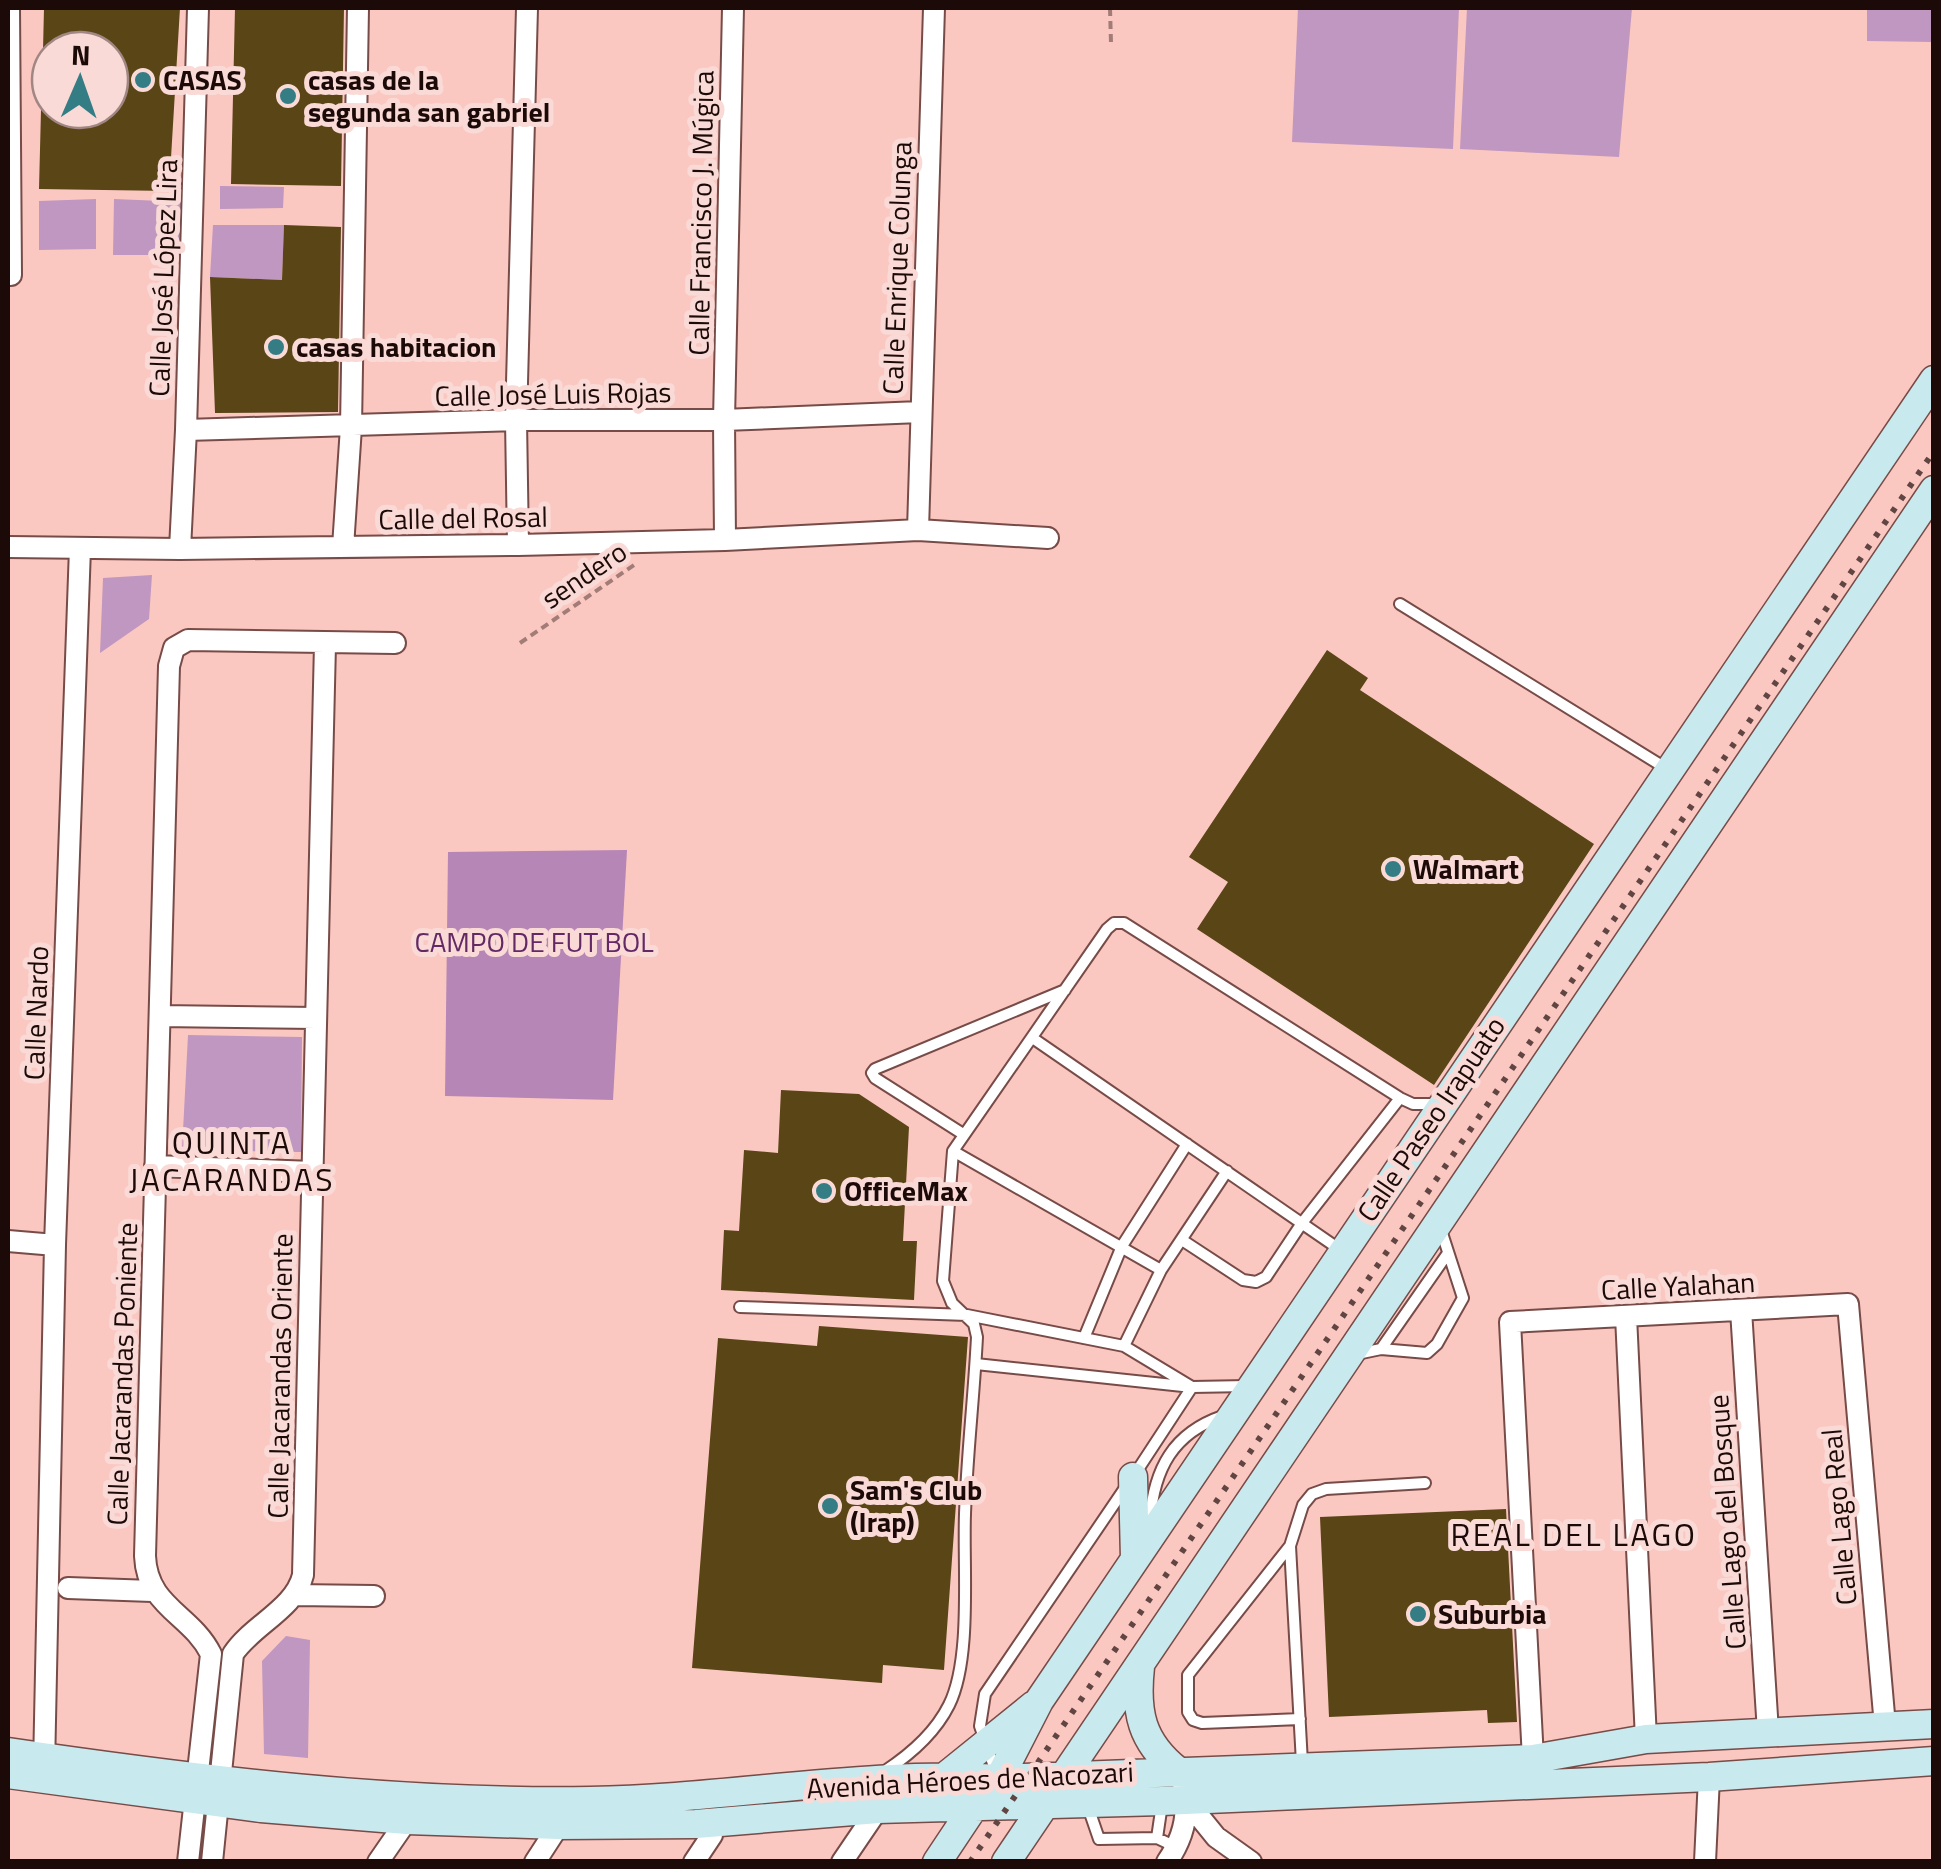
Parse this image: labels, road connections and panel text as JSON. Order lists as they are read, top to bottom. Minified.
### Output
{"streets":{"main road":["Calle Paseo Irapuato","Avenida Héroes de Nacozari"],"street":["Calle Francisco J. Múgica","Calle Enrique Colunga","Calle José López Lira","Calle José Luis Rojas","Calle del Rosal","Calle Nardo","Calle Yalahan","Calle Jacarandas Poniente","Calle Jacarandas Oriente","Calle Lago Real","Calle Lago del Bosque"],"path":["sendero"]},"crossings":[["Calle Francisco J. Múgica","Calle José Luis Rojas"],["Calle Francisco J. Múgica","Calle del Rosal"],["Calle Enrique Colunga","Calle José Luis Rojas"],["Calle Enrique Colunga","Calle del Rosal"],["Calle José López Lira","Calle José Luis Rojas"],["Calle José López Lira","Calle del Rosal"],["Calle del Rosal","sendero"],["Calle del Rosal","Calle Nardo"],["Calle Nardo","Avenida Héroes de Nacozari"],["Calle Paseo Irapuato","Avenida Héroes de Nacozari"],["Calle Yalahan","Calle Lago Real"],["Calle Yalahan","Calle Lago del Bosque"],["Calle Yalahan","Avenida Héroes de Nacozari"],["Calle Jacarandas Poniente","Calle Jacarandas Oriente"],["Calle Lago Real","Avenida Héroes de Nacozari"],["Calle Lago del Bosque","Avenida Héroes de Nacozari"]],"districts":["QUINTA JACARANDAS","REAL DEL LAGO"],"parks":["CAMPO DE FUT BOL"],"places":["CASAS","casas de la segunda san gabriel","casas habitacion","Walmart","OfficeMax","Sam's Club (Irap)","Suburbia"],"north":"top"}
